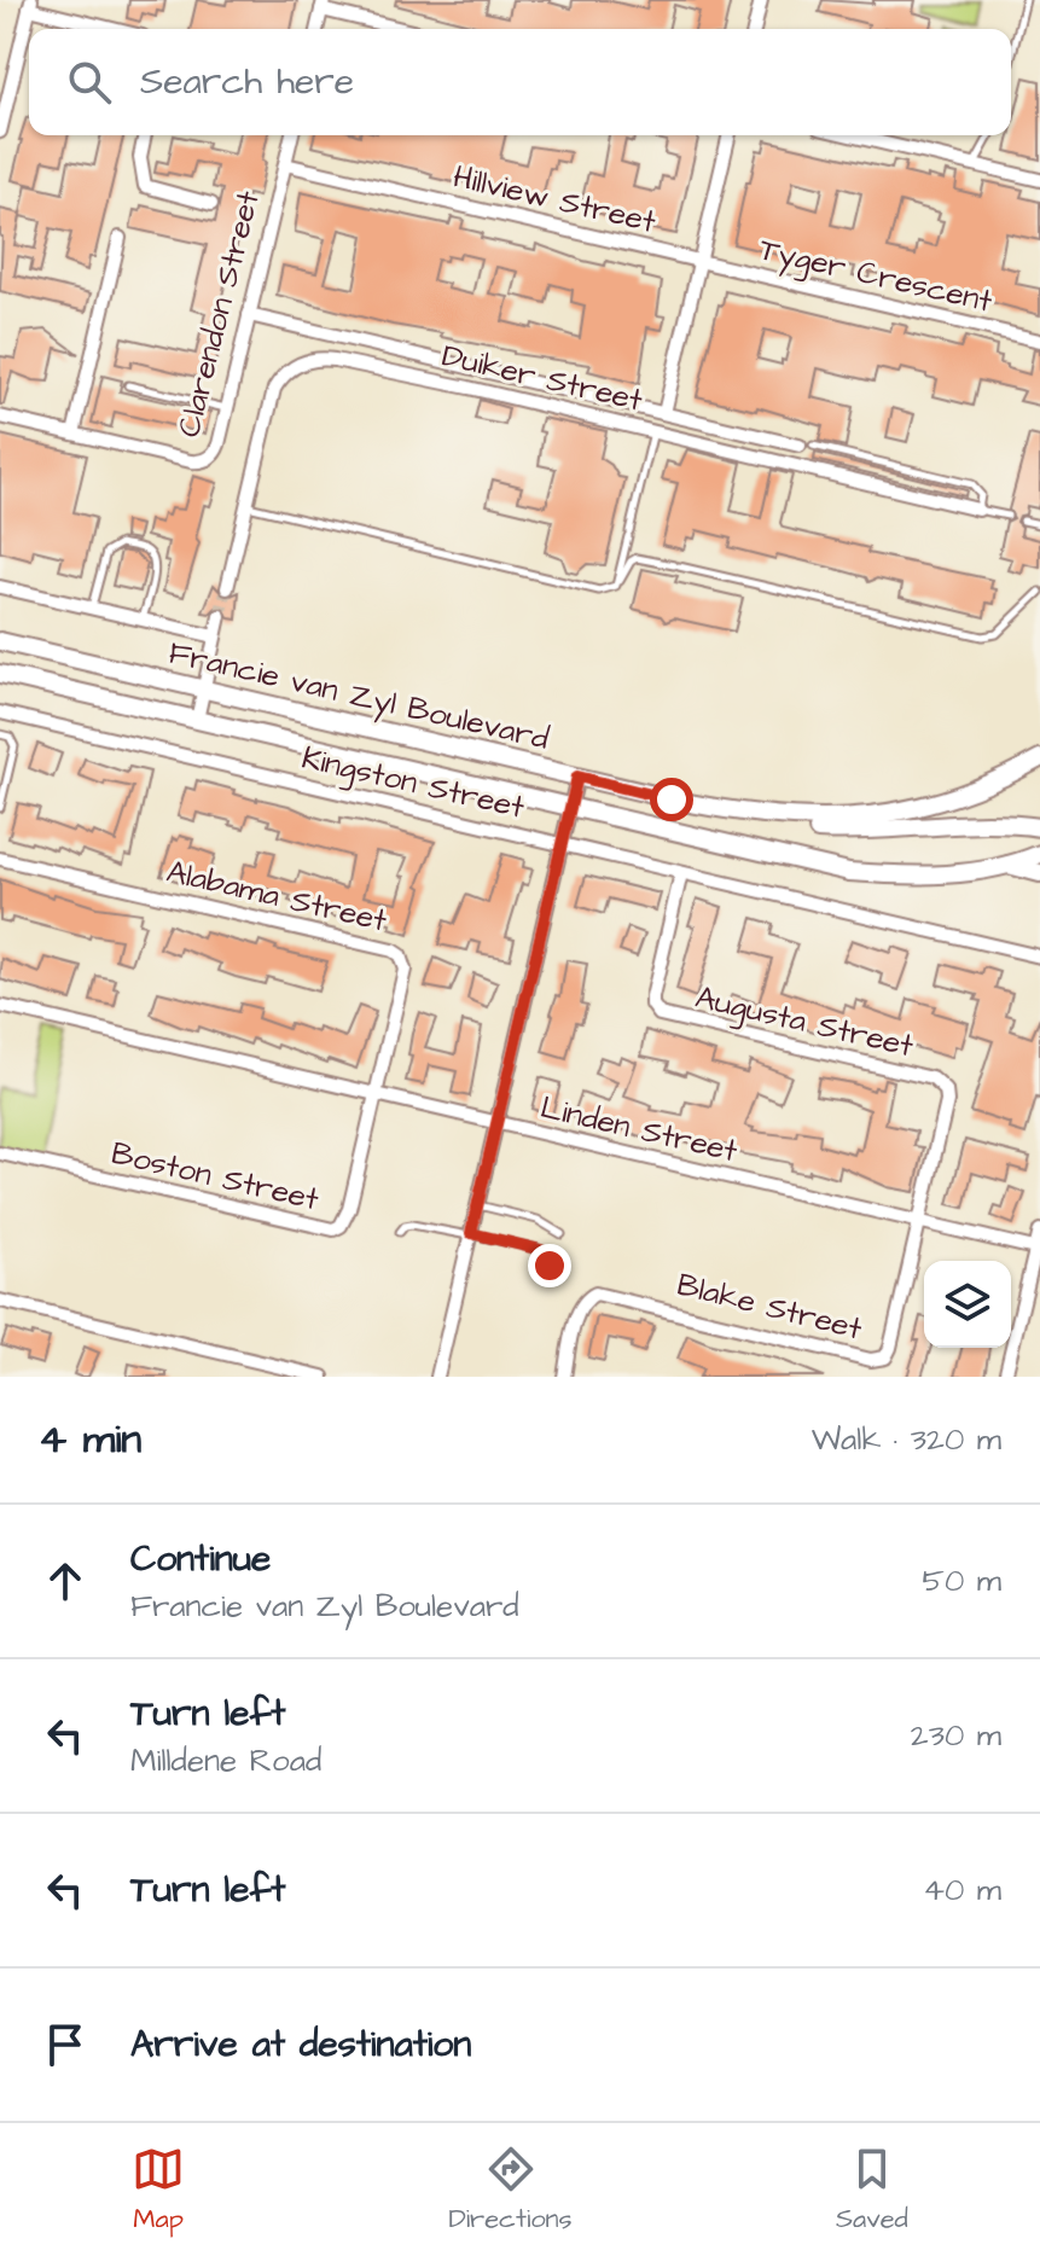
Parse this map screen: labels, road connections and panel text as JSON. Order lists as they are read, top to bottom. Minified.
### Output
{"streets":{"main road":["Francie van Zyl Boulevard"],"street":["Hillview Street","Tyger Crescent","Clarendon Street","Duiker Street","Kingston Street","Alabama Street","Augusta Street","Linden Street","Boston Street","Blake Street"]},"crossings":[["Hillview Street","Tyger Crescent"],["Hillview Street","Clarendon Street"],["Kingston Street","Augusta Street"],["Alabama Street","Linden Street"],["Alabama Street","Boston Street"],["Augusta Street","Linden Street"],["Augusta Street","Blake Street"],["Linden Street","Boston Street"],["Linden Street","Blake Street"]],"page":{"search":"Search here","heading":["4 min","Walk · 320 m"],"list":[["Continue","Francie van Zyl Boulevard","50 m"],["Turn left","Milldene Road","230 m"],["Turn left","40 m"],"Arrive at destination"],"nav":["Map","Directions","Saved"]}}
